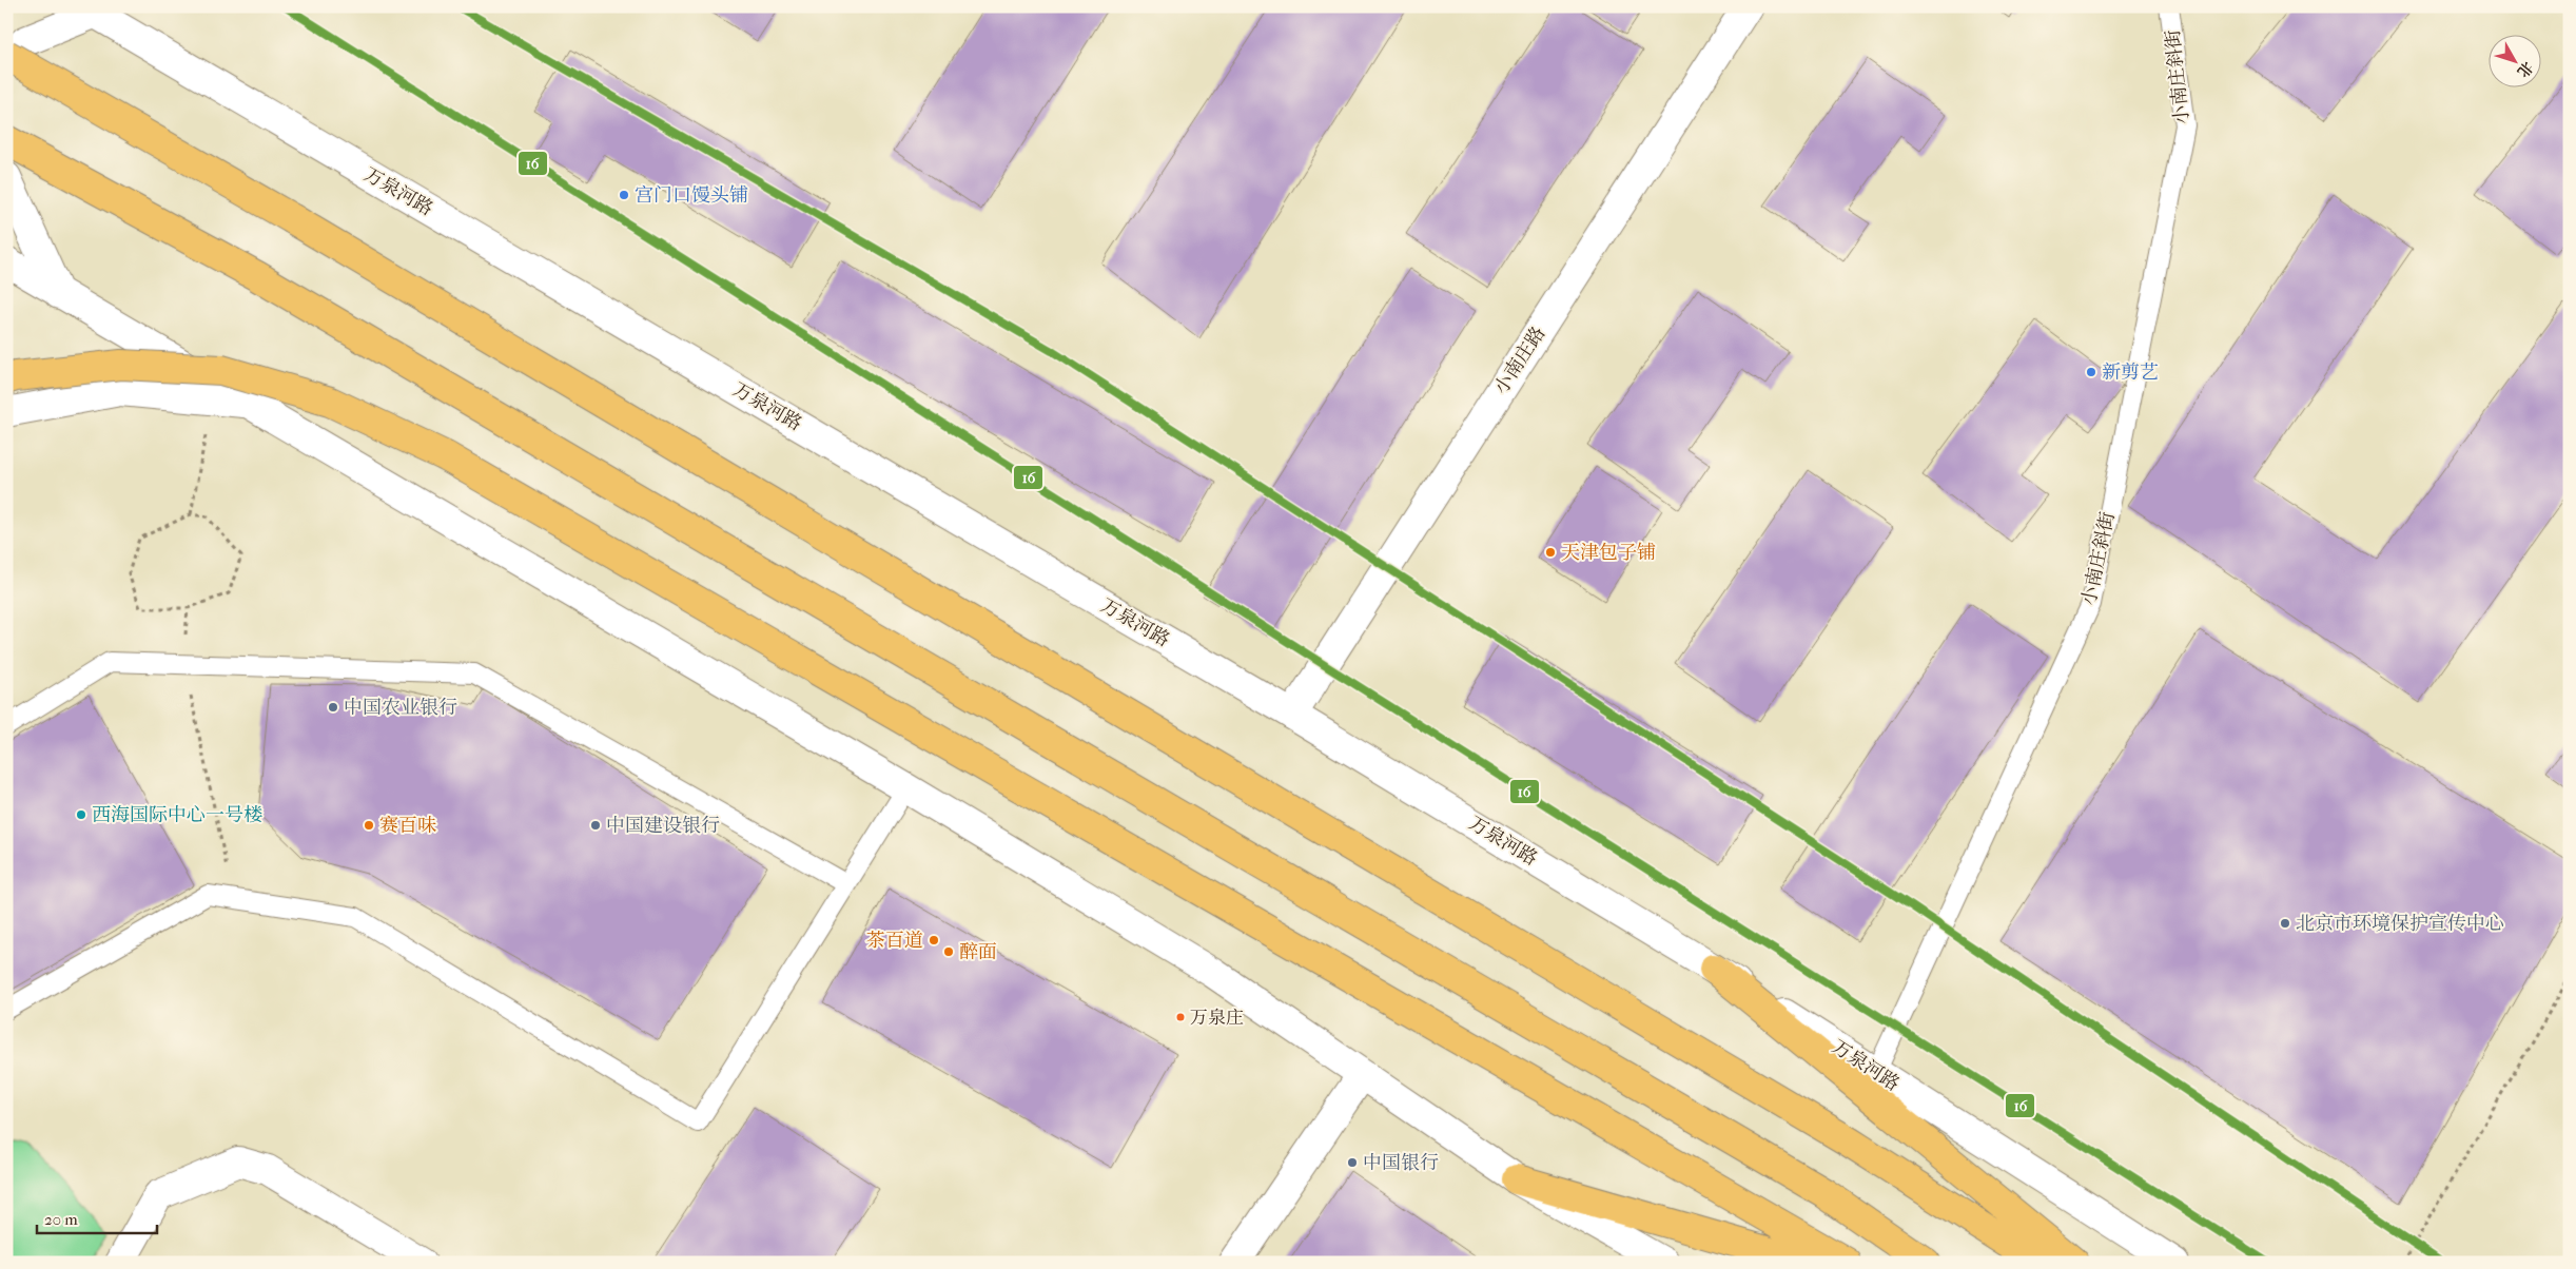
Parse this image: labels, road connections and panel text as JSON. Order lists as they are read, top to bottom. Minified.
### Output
{"streets":{"street":["万泉河路","小南庄路"],"lane":["小南庄斜街"]},"crossings":[["小南庄斜街","万泉河路"],["万泉河路","小南庄路"]],"places":["宫门口馒头铺","新剪艺","天津包子铺","中国农业银行","西海国际中心一号楼","赛百味","中国建设银行","北京市环境保护宣传中心","茶百道","醉面","万泉庄","中国银行"],"lines":["transit line 16"],"scale_bar":"20 m","north":"bottom right"}
